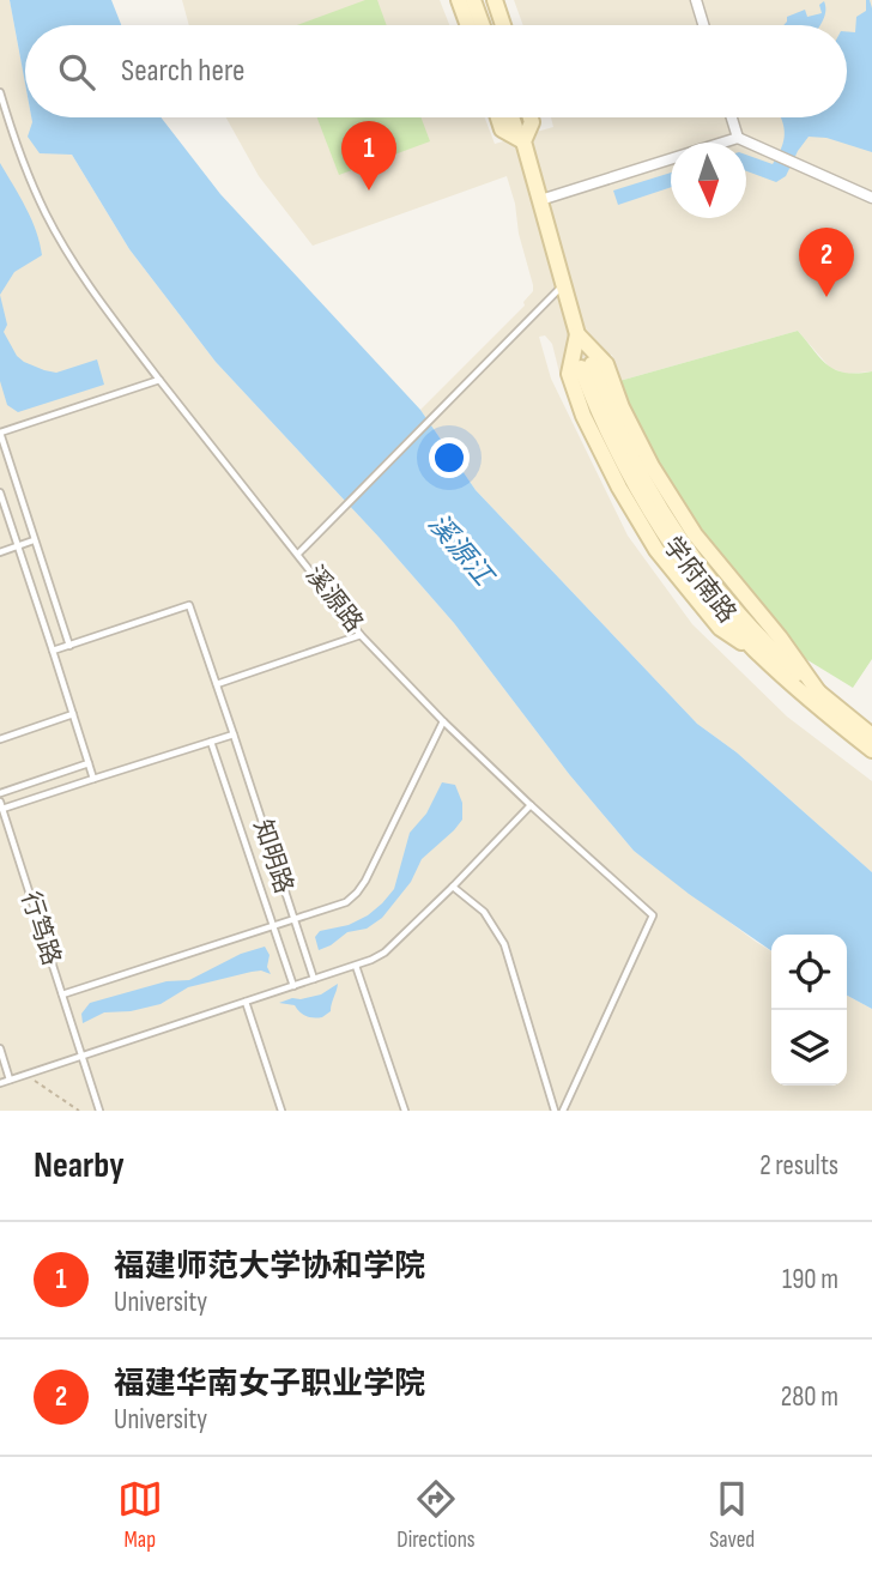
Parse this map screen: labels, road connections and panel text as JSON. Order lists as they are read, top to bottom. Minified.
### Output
{"streets":{"main road":["学府南路"],"lane":["溪源路","知明路","行笃路"]},"water":["溪源江"],"north":"bottom","page":{"search":"Search here","pins":["1","2"],"heading":["Nearby","2 results"],"list":[{"mark":"1","name":"福建师范大学协和学院","note":"University","value":"190 m"},{"mark":"2","name":"福建华南女子职业学院","note":"University","value":"280 m"}],"nav":["Map","Directions","Saved"]}}
